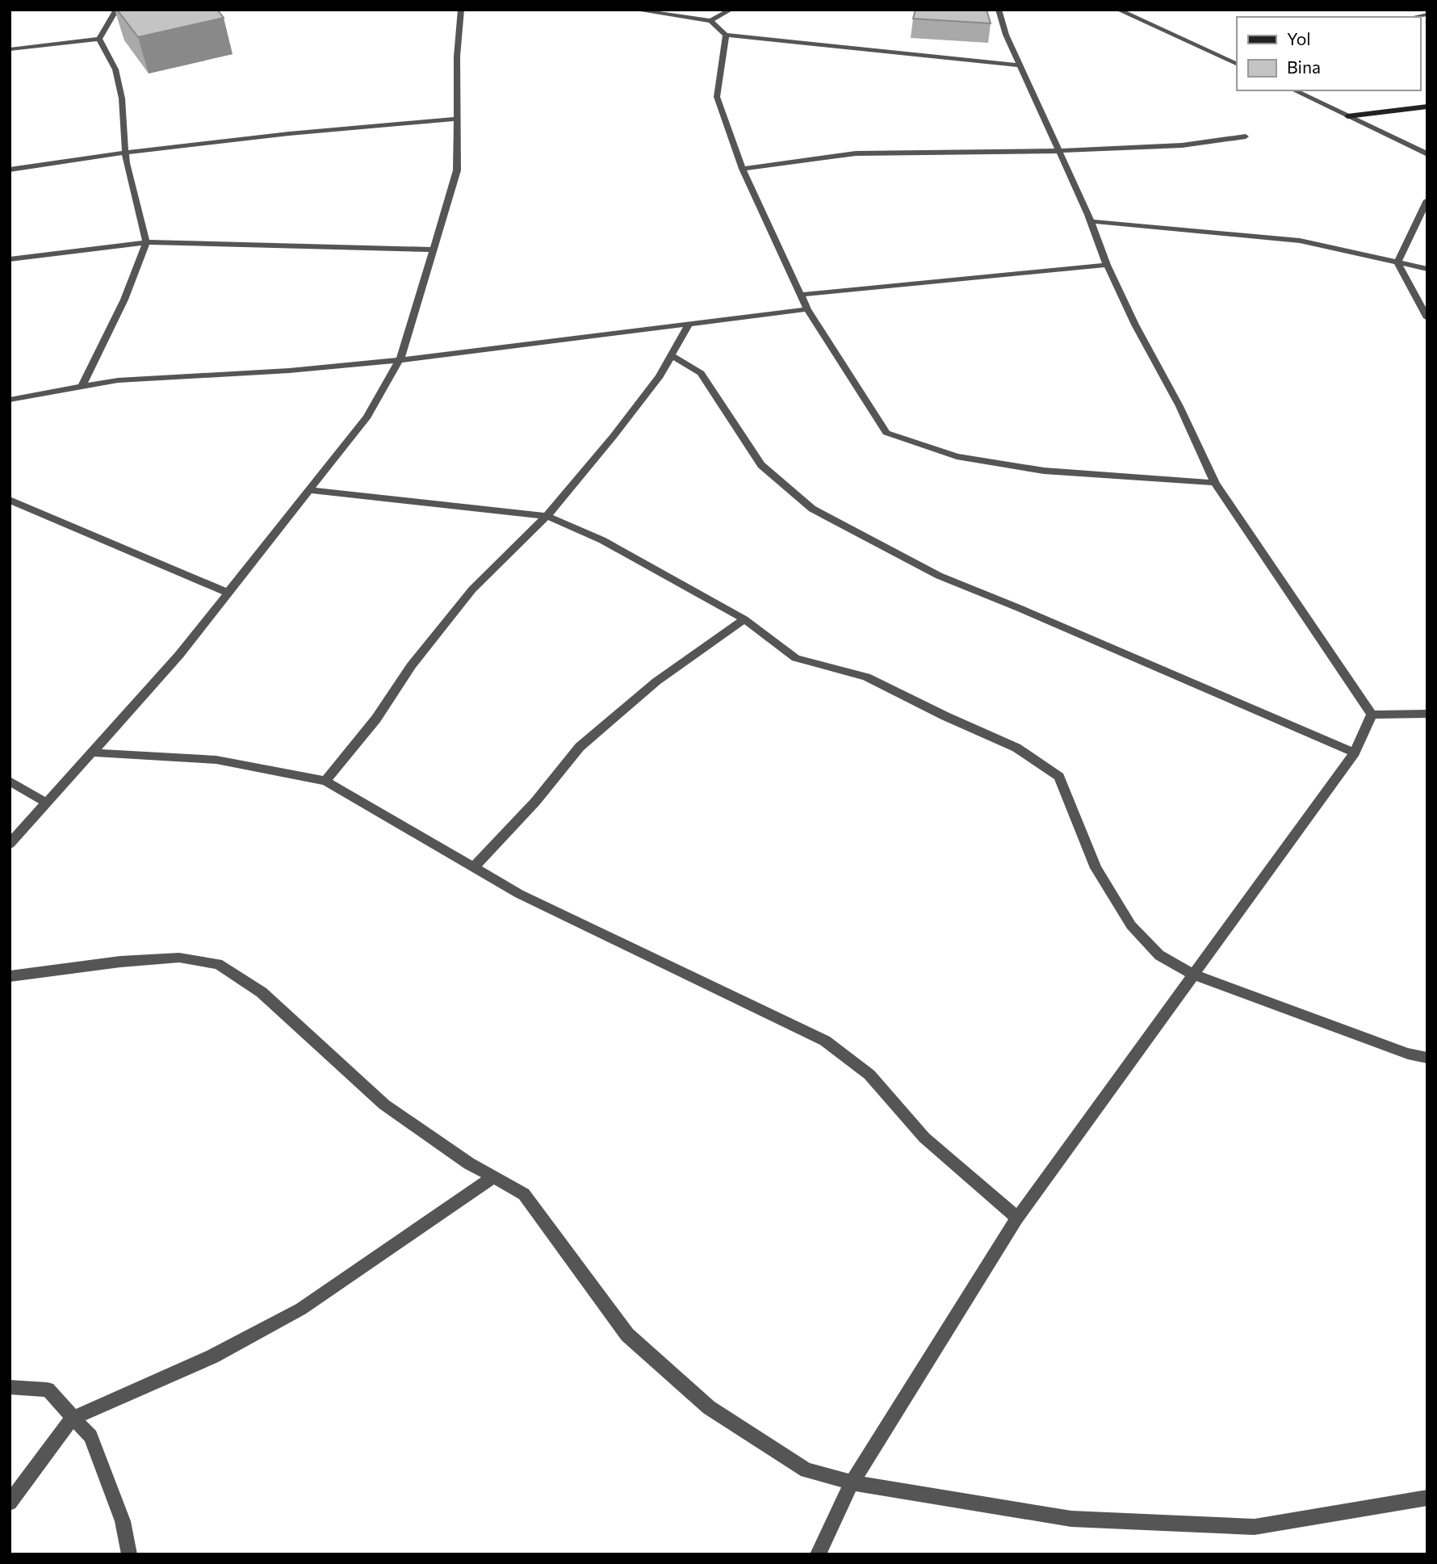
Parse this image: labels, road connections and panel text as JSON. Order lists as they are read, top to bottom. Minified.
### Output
{"legend":["Yol","Bina"]}
